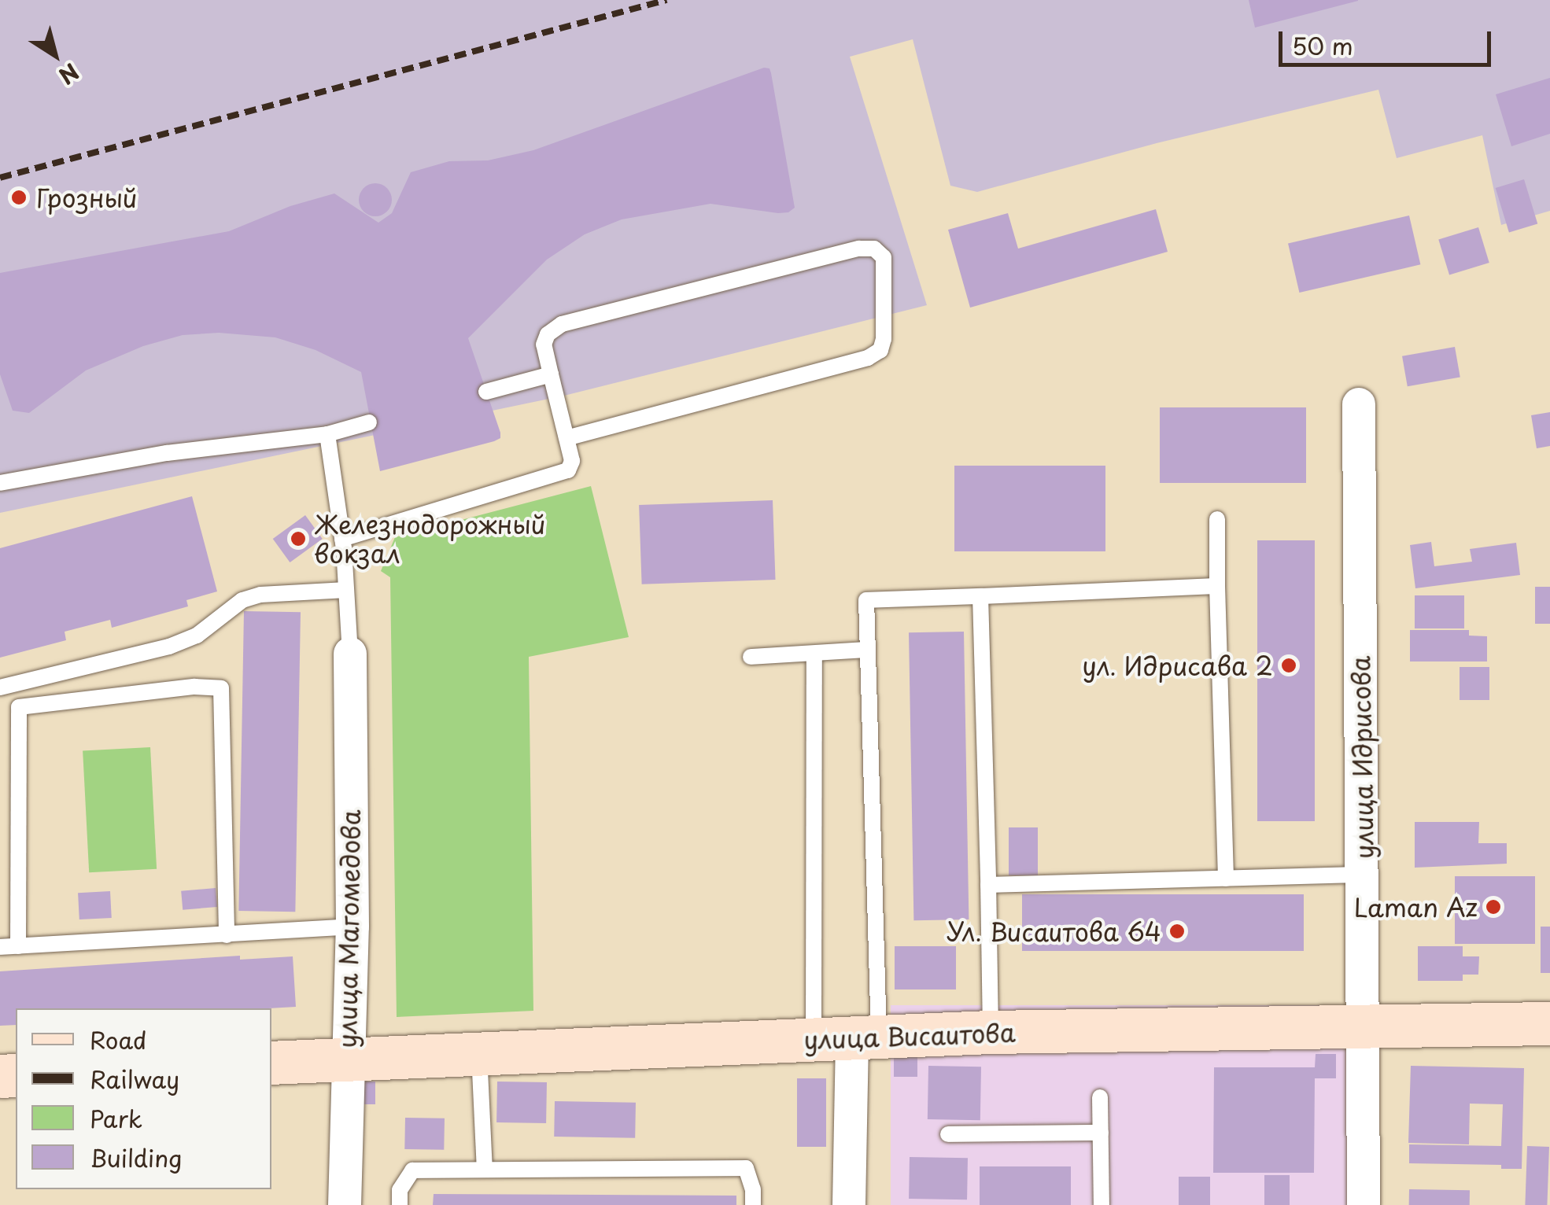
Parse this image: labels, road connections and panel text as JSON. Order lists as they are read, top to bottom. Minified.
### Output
{"streets":{"main road":["улица Висаитова"],"street":["улица Идрисова","улица Магомедова"]},"crossings":[["улица Идрисова","улица Висаитова"],["улица Магомедова","улица Висаитова"]],"places":["Грозный","Железнодорожный вокзал","ул. Идрисава 2","Laman Az","Ул. Висаитова 64"],"legend":["Road","Railway","Park","Building"],"scale_bar":"50 m","north":"bottom right"}
